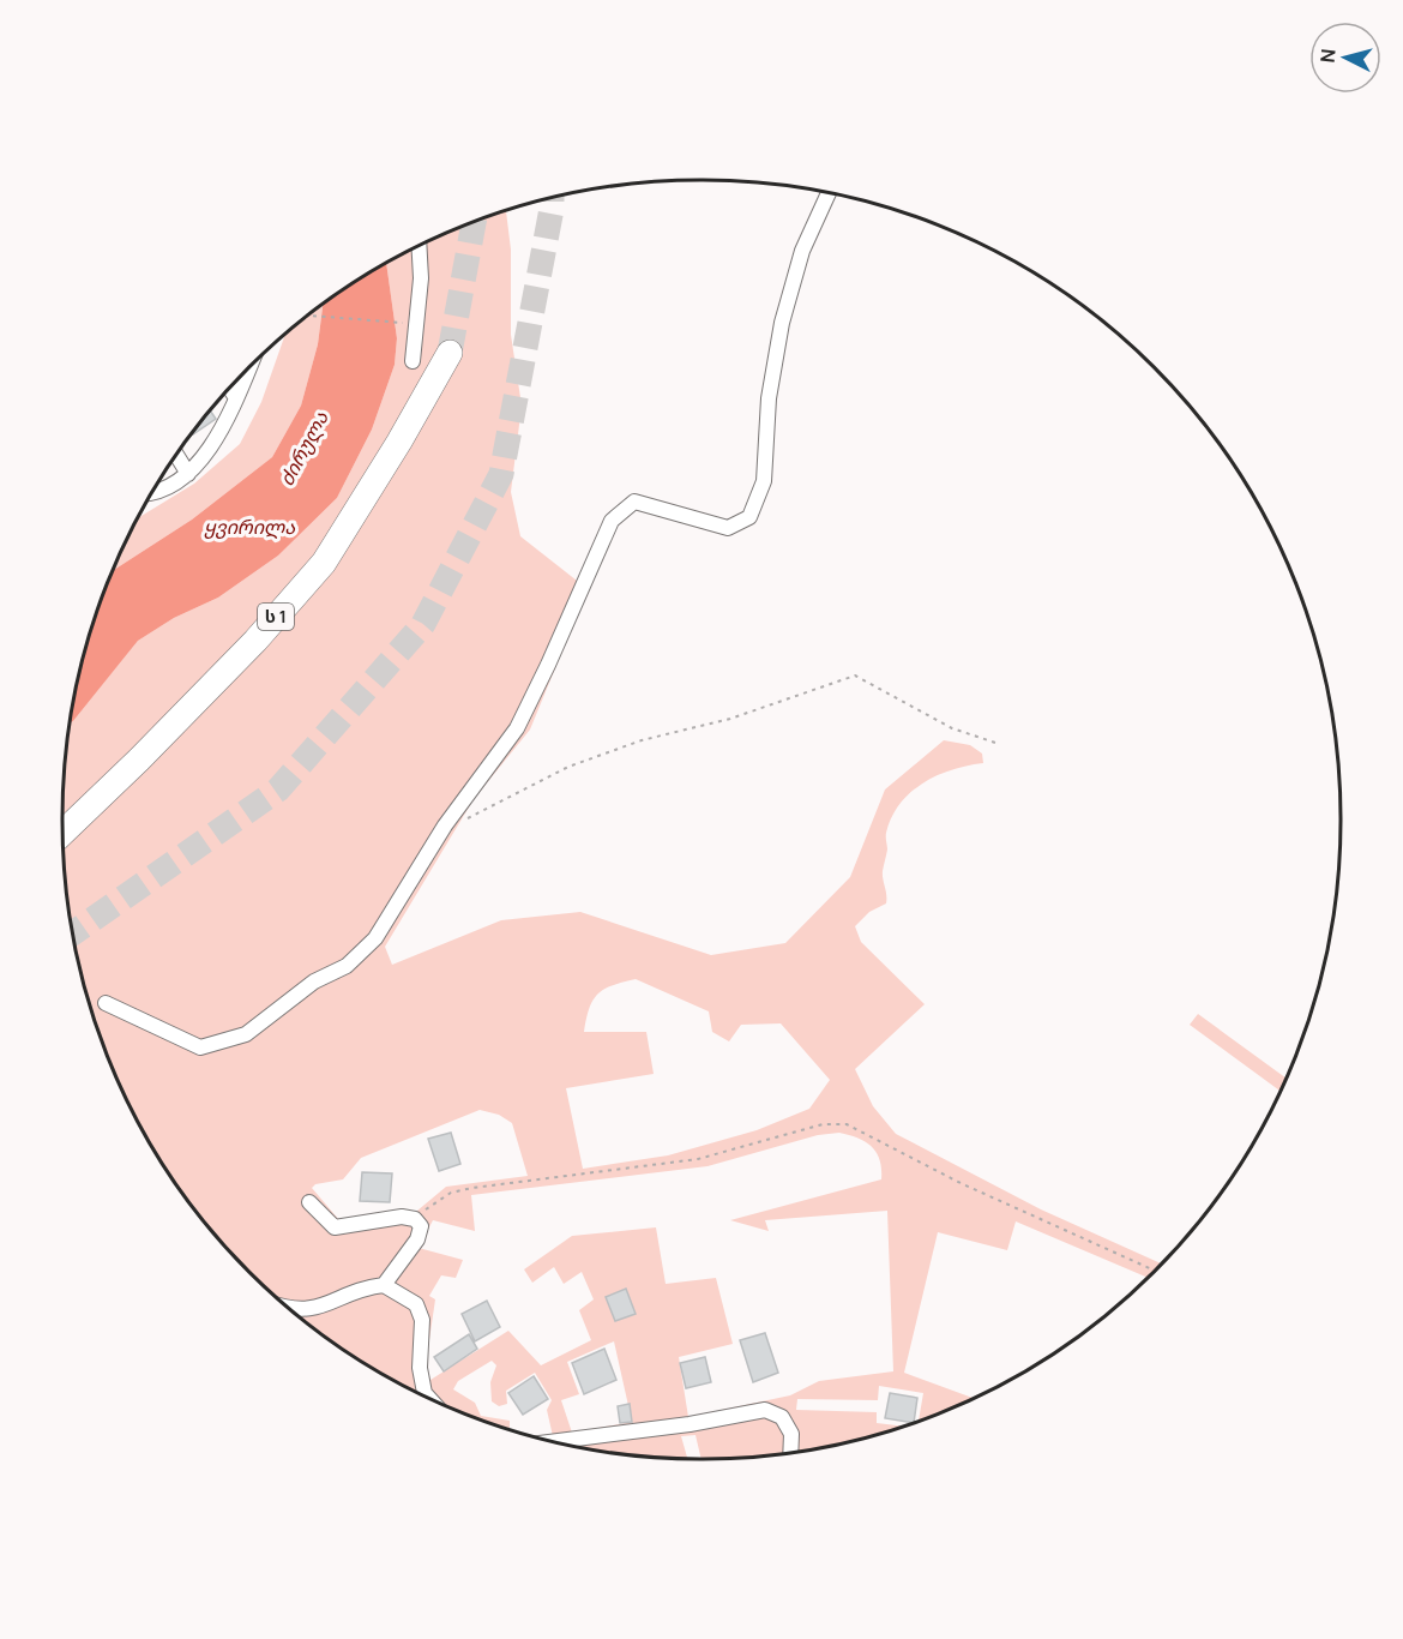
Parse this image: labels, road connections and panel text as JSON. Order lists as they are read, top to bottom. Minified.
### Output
{"streets":{"highway":["ს 1"]},"water":["ძირულა","ყვირილა"],"north":"left"}
